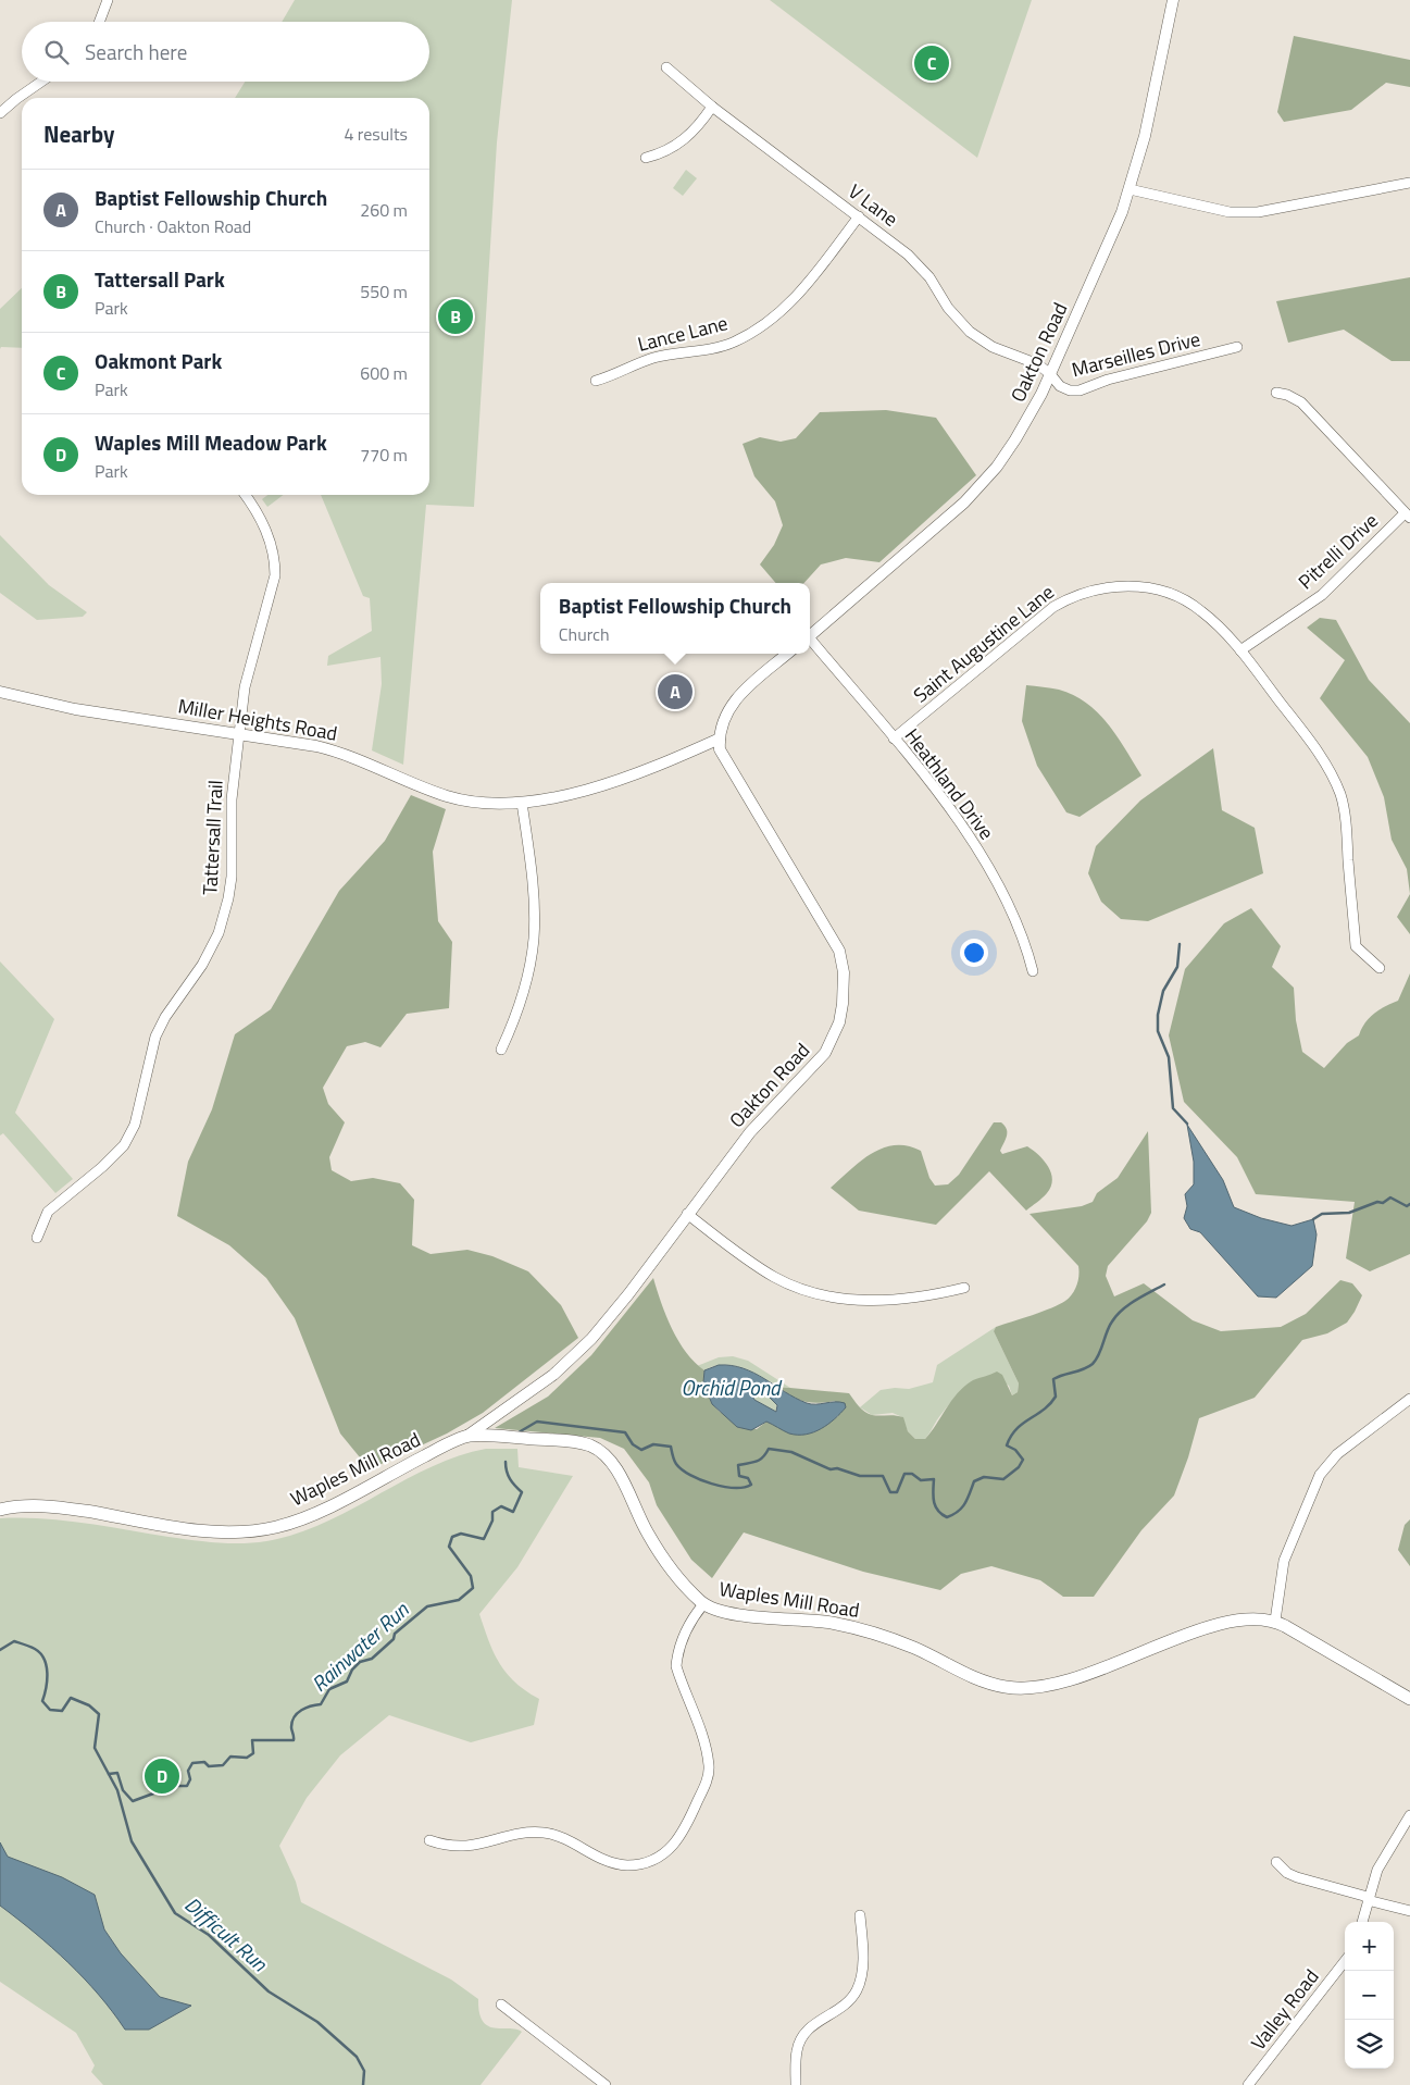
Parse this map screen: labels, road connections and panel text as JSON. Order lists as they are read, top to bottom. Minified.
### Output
{"streets":{"main road":["Waples Mill Road"],"street":["V Lane","Lance Lane","Oakton Road","Marseilles Drive","Pitrelli Drive","Saint Augustine Lane","Miller Heights Road","Heathland Drive","Tattersall Trail","Valley Road"]},"crossings":[["V Lane","Lance Lane"],["V Lane","Oakton Road"],["V Lane","Marseilles Drive"],["Oakton Road","Marseilles Drive"],["Oakton Road","Miller Heights Road"],["Oakton Road","Waples Mill Road"],["Pitrelli Drive","Saint Augustine Lane"],["Saint Augustine Lane","Heathland Drive"],["Miller Heights Road","Tattersall Trail"]],"water":["Orchid Pond","Rainwater Run","Difficult Run"],"page":{"search":"Search here","pins":["C","B","A","D"],"heading":["Nearby","4 results"],"list":[{"mark":"A","name":"Baptist Fellowship Church","note":"Church · Oakton Road","value":"260 m"},{"mark":"B","name":"Tattersall Park","note":"Park","value":"550 m"},{"mark":"C","name":"Oakmont Park","note":"Park","value":"600 m"},{"mark":"D","name":"Waples Mill Meadow Park","note":"Park","value":"770 m"}],"popup":["Baptist Fellowship Church","Church"],"map_buttons":["+","−"]}}
